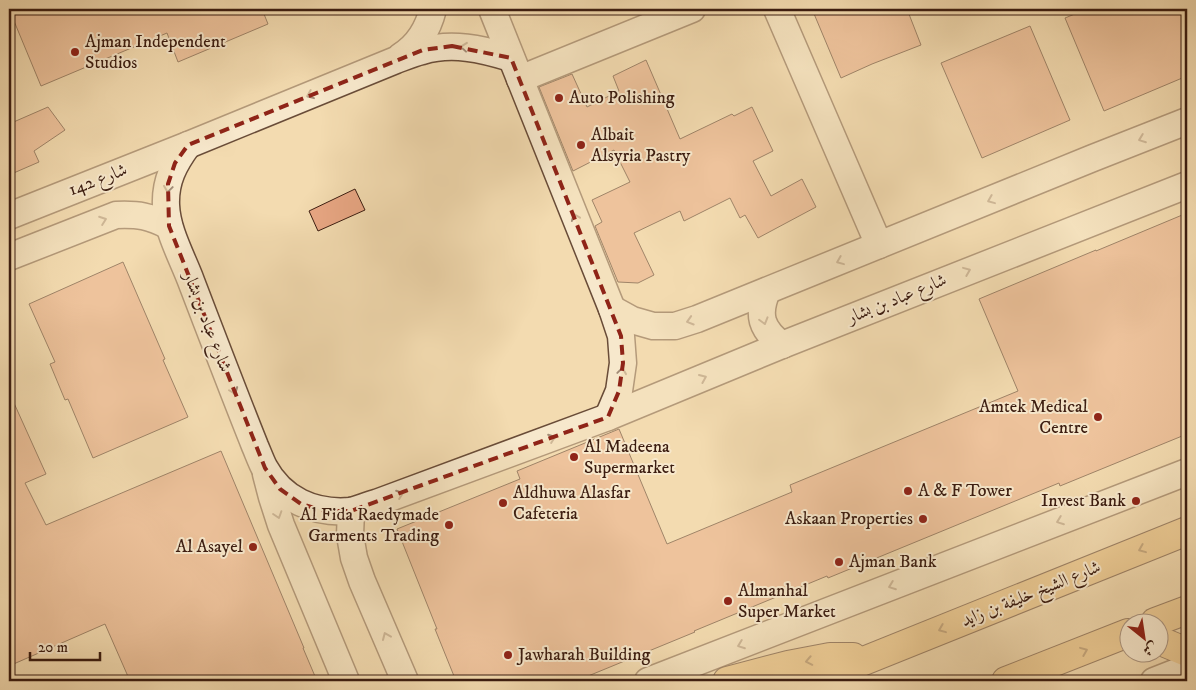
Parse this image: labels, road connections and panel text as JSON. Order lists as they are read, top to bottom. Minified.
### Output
{"streets":{"main road":["شارع الشيخ خليفة بن زايد"],"street":["شارع 142","شارع عباد بن بشار"]},"crossings":[["شارع 142","شارع عباد بن بشار"]],"places":["Ajman Independent Studios","Auto Polishing","Albait Alsyria Pastry","Amtek Medical Centre","Al Madeena Supermarket","A & F Tower","Invest Bank","Aldhuwa Alasfar Cafeteria","Askaan Properties","Al Fida Raedymade Garments Trading","Al Asayel","Ajman Bank","Almanhal Super Market","Jawharah Building"],"scale_bar":"20 m","north":"bottom right"}
